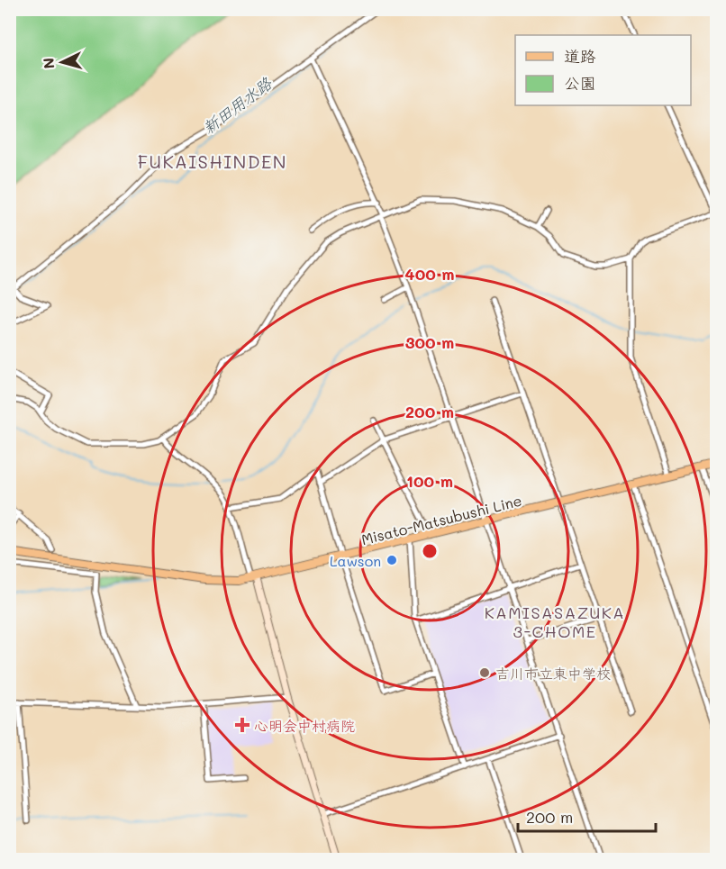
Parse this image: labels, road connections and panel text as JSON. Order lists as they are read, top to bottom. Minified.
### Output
{"streets":{"main road":["Misato-Matsubushi Line"]},"districts":["FUKAISHINDEN","KAMISASAZUKA 3-CHOME"],"water":["新田用水路"],"places":{"other":["Lawson","吉川市立東中学校"],"health":["心明会中村病院"]},"legend":["道路","公園"],"scale_bar":"200 m","north":"left","rings":["400 m","300 m","200 m","100 m"]}
